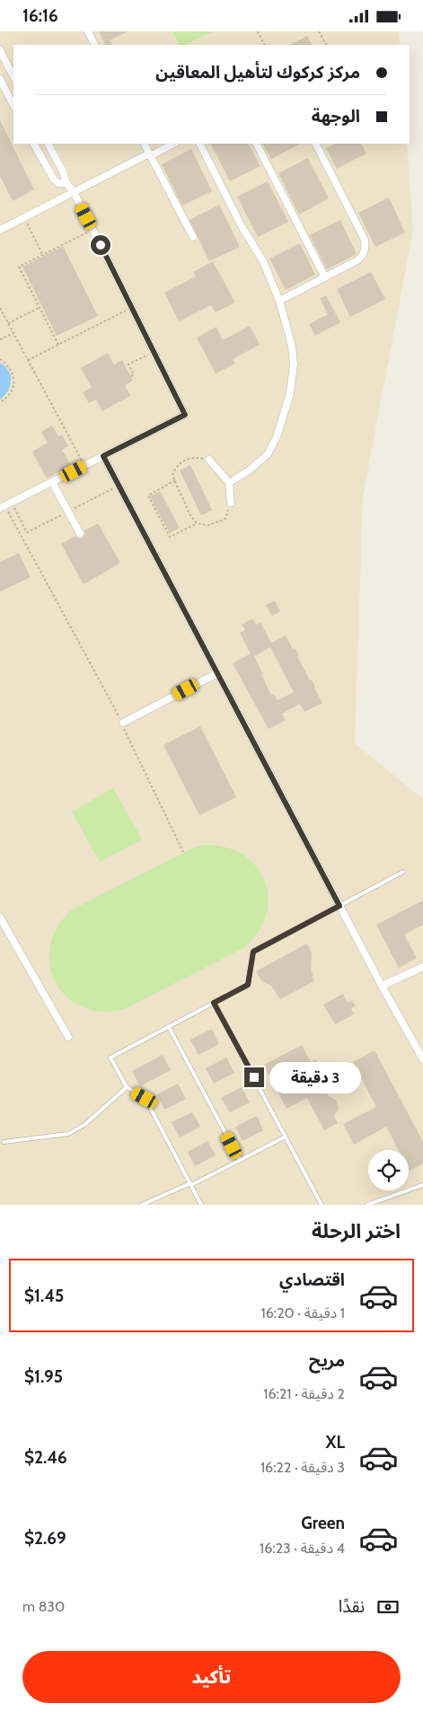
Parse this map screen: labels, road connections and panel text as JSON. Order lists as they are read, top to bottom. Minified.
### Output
{"page":{"status":"16:16","banner":["مركز كركوك لتأهيل المعاقين","الوجهة"],"bubble":"3 دقيقة","heading":"اختر الرحلة","list":[{"name":"اقتصادي","note":"1 دقيقة · 16:20","value":"$1.45"},{"name":"مريح","note":"2 دقيقة · 16:21","value":"$1.95"},{"name":"XL","note":"3 دقيقة · 16:22","value":"$2.46"},{"name":"Green","note":"4 دقيقة · 16:23","value":"$2.69"}],"pay":["نقدًا","830 m"],"buttons":"تأكيد"}}
